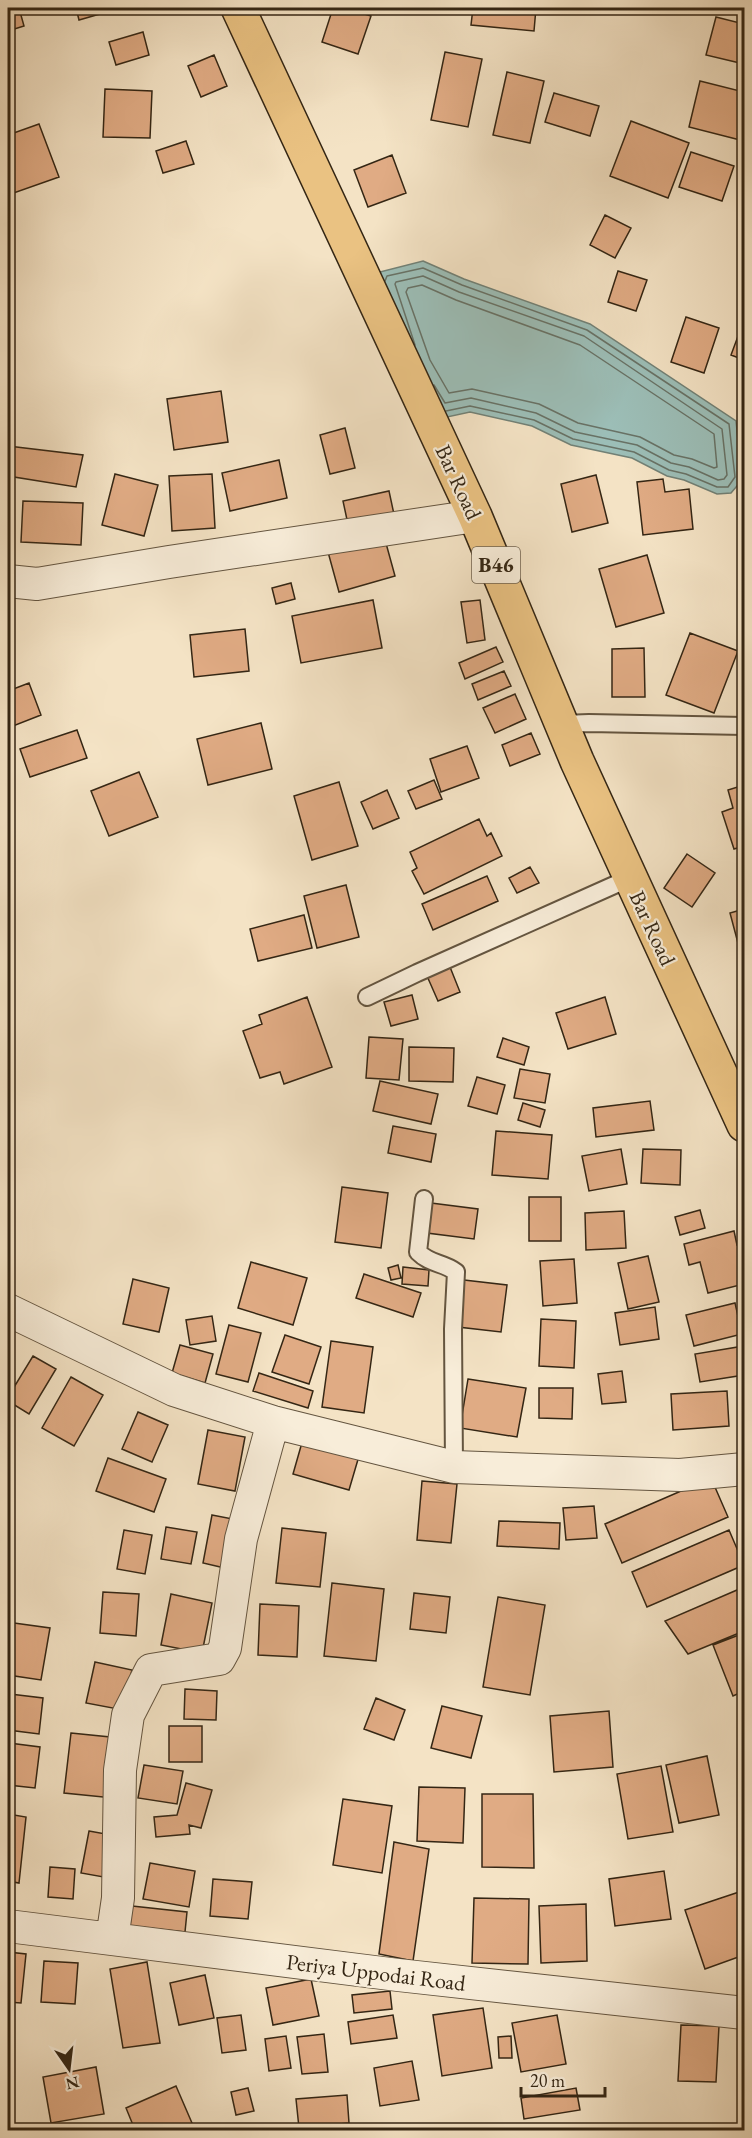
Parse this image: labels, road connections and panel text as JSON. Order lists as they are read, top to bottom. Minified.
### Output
{"streets":{"main road":["Bar Road","B46"],"street":["Periya Uppodai Road"]},"scale_bar":"20 m","north":"bottom"}
